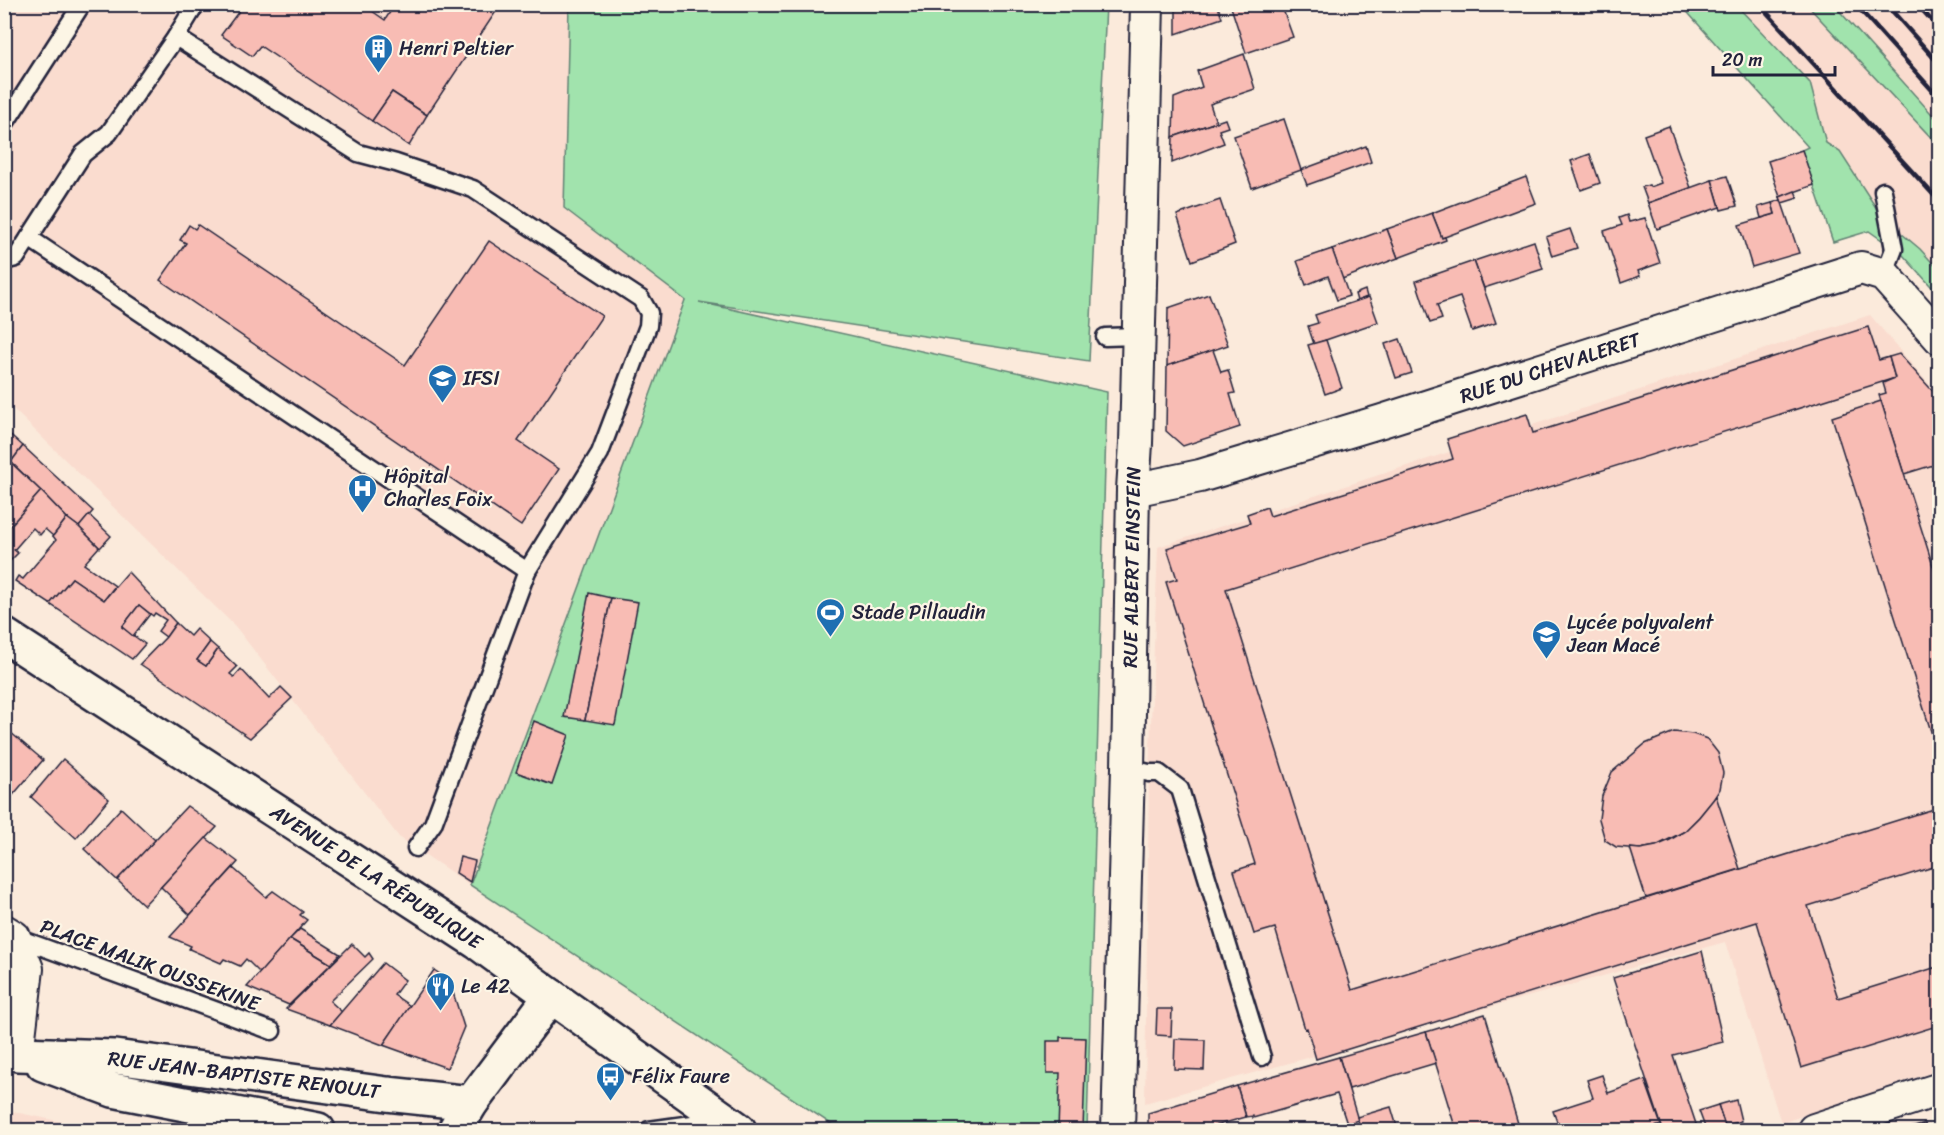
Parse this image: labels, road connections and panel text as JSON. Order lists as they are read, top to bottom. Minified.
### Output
{"streets":{"main road":["AVENUE DE LA RÉPUBLIQUE","RUE JEAN-BAPTISTE RENOULT"],"street":["RUE DU CHEVALERET","RUE ALBERT EINSTEIN"],"lane":["PLACE MALIK OUSSEKINE"]},"crossings":[["RUE DU CHEVALERET","RUE ALBERT EINSTEIN"]],"places":{"building":["Henri Peltier"],"school or university":["IFSI","Lycée polyvalent Jean Macé"],"hospital":["Hôpital Charles Foix"],"sports":["Stade Pillaudin"],"restaurant":["Le 42"],"bus stop":["Félix Faure"]},"scale_bar":"20 m"}
